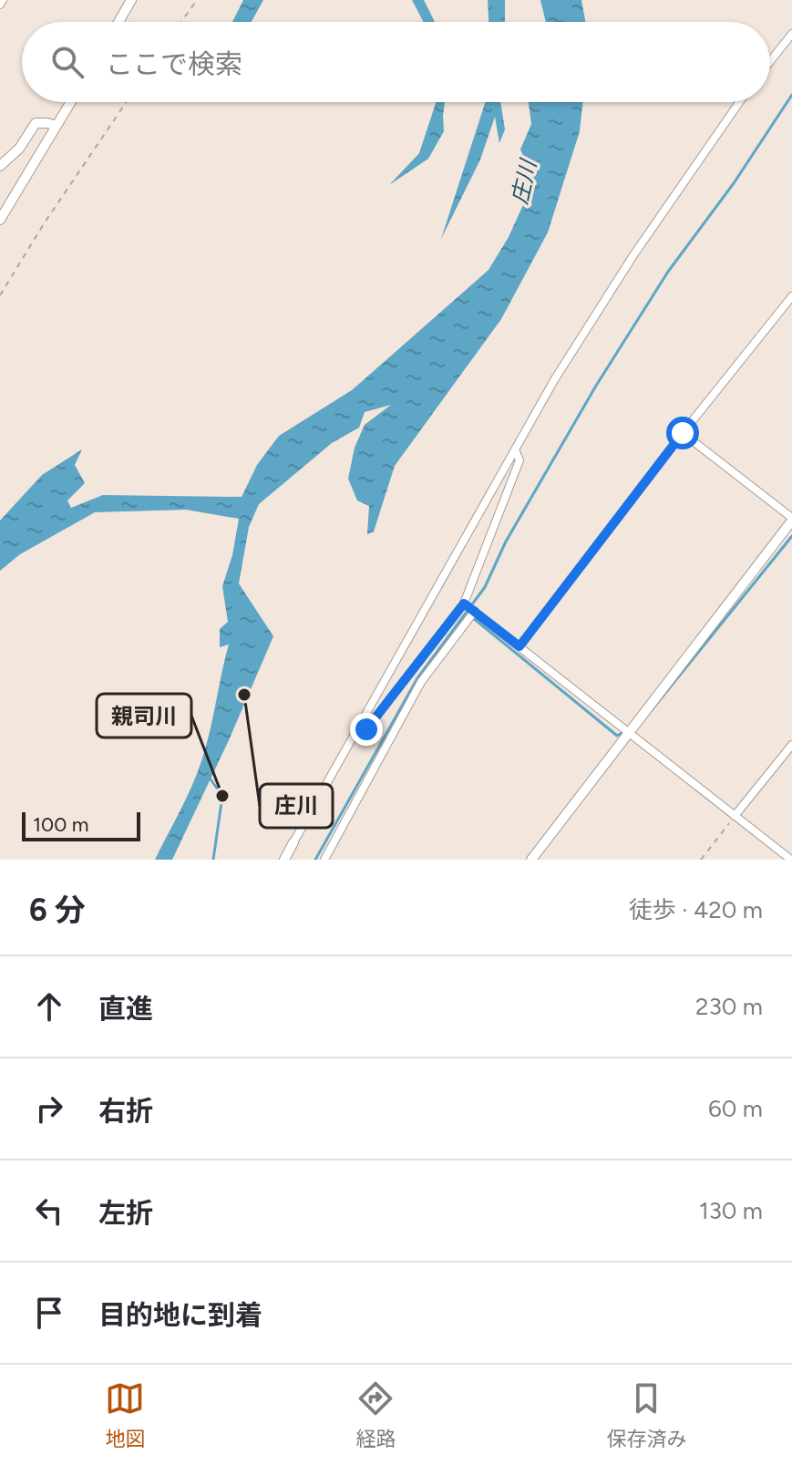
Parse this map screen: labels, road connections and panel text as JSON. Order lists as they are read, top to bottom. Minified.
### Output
{"water":["庄川"],"places":["庄川","親司川"],"scale_bar":"100 m","page":{"search":"ここで検索","scale":"100 m","heading":["6 分","徒歩 · 420 m"],"list":[["直進","230 m"],["右折","60 m"],["左折","130 m"],"目的地に到着"],"nav":["地図","経路","保存済み"]}}
